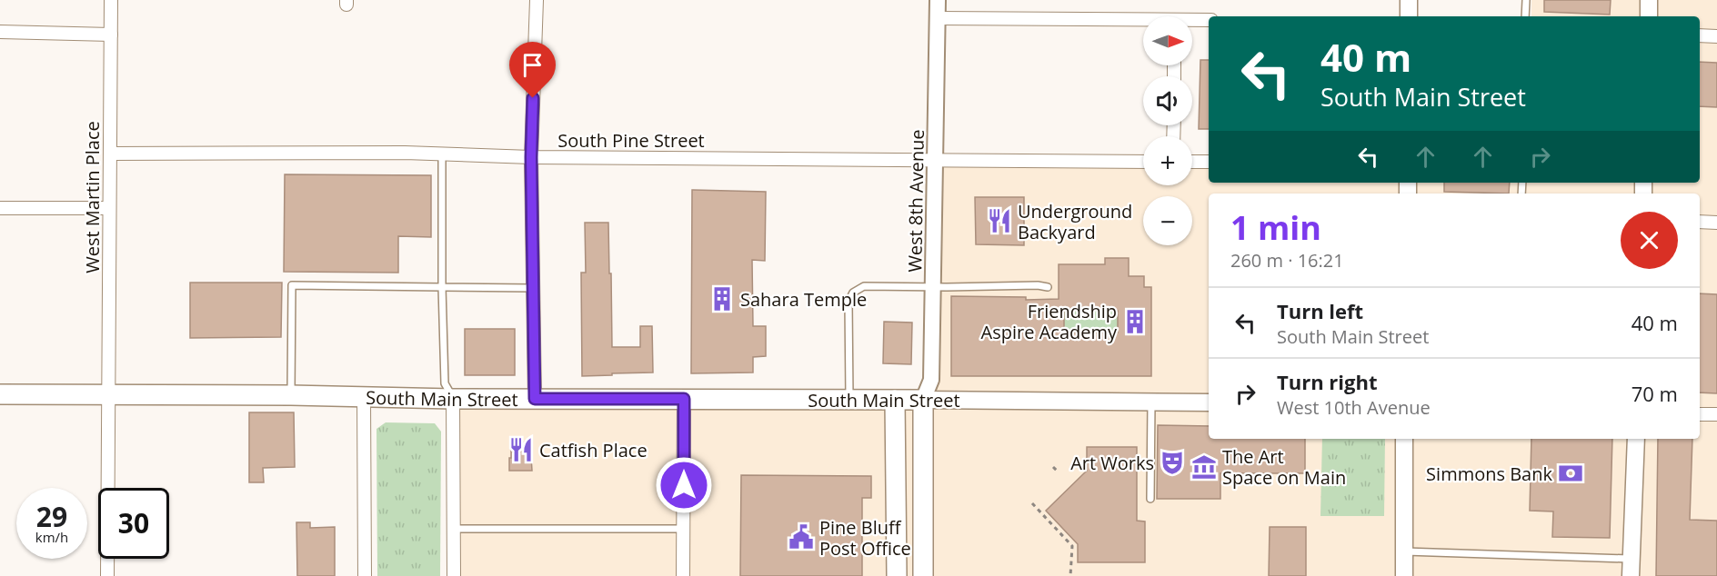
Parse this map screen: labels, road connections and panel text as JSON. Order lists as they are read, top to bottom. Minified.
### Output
{"streets":{"main road":["South Main Street"],"street":["South Pine Street","West Martin Place","West 8th Avenue"]},"crossings":[["South Pine Street","West Martin Place"],["South Pine Street","West 8th Avenue"],["West Martin Place","South Main Street"],["West 8th Avenue","South Main Street"]],"places":{"restaurant":["Underground Backyard","Catfish Place"],"building":["Sahara Temple","Friendship Aspire Academy"],"theatre":["Art Works"],"museum":["The Art Space on Main"],"bank":["Simmons Bank"],"public building":["Pine Bluff Post Office"]},"north":"right","page":{"map_buttons":["+","−"],"turn":["40 m","South Main Street"],"heading":["1 min","260 m · 16:21"],"list":[{"name":"Turn left","note":"South Main Street","value":"40 m"},{"name":"Turn right","note":"West 10th Avenue","value":"70 m"}],"speed":"29 km/h","limit":"30"}}
